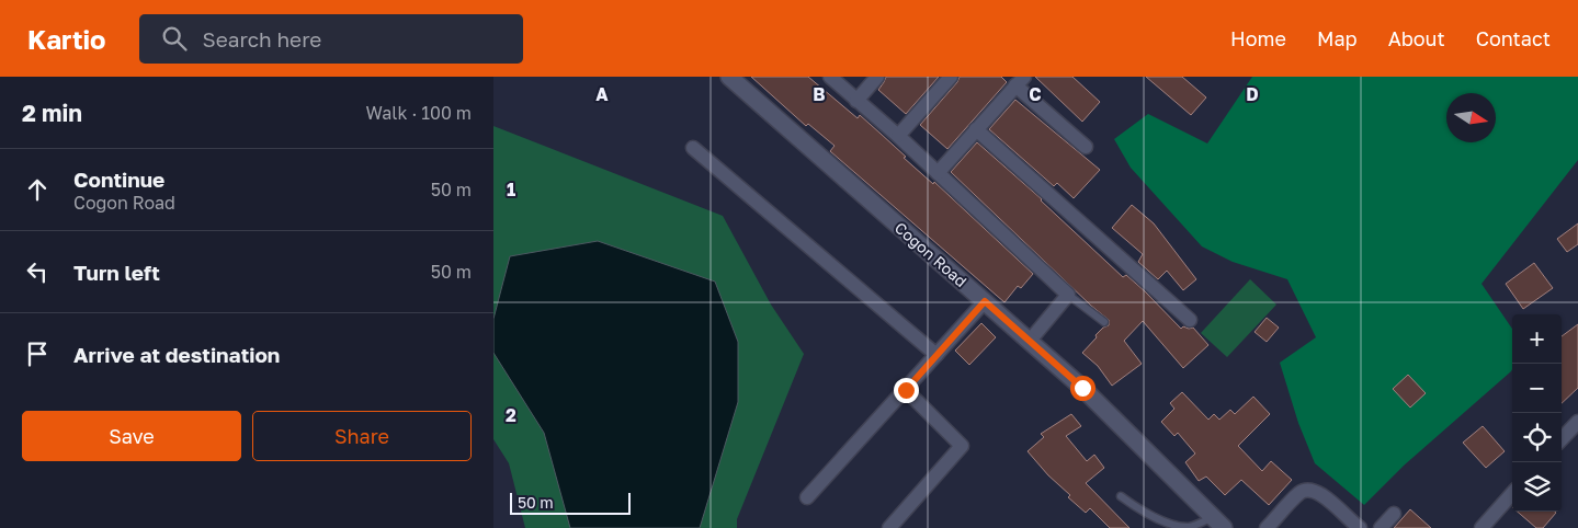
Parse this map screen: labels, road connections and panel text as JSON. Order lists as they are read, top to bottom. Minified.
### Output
{"streets":{"street":["Cogon Road"]},"scale_bar":"50 m","north":"right","page":{"header":"Kartio","search":"Search here","nav":["Home","Map","About","Contact"],"heading":["2 min","Walk · 100 m"],"list":[["Continue","Cogon Road","50 m"],["Turn left","50 m"],"Arrive at destination"],"map_buttons":["+","−"],"buttons":["Save","Share"],"scale":"50 m"},"grid":{"columns":["A","B","C","D"],"rows":["1","2"]}}
